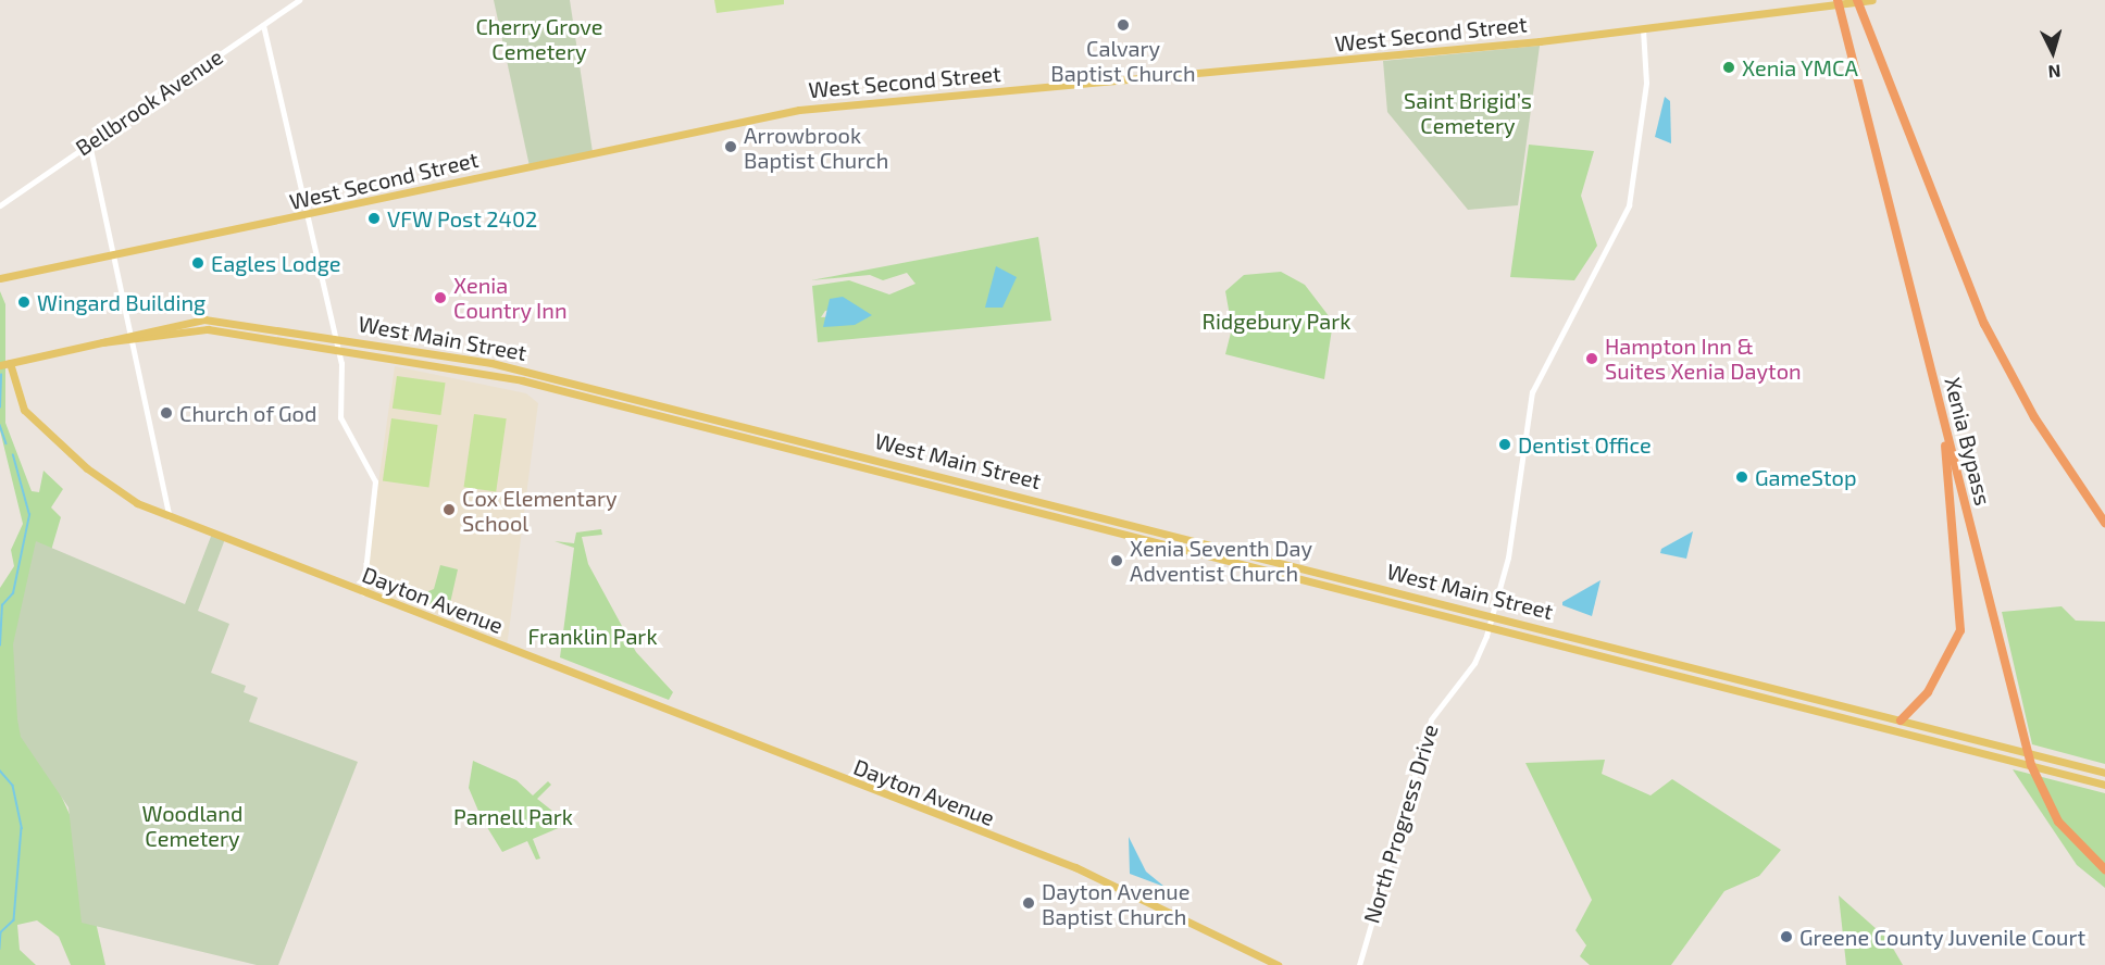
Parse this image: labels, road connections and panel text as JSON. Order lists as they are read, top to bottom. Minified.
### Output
{"streets":{"highway":["Xenia Bypass"],"main road":["West Second Street","West Main Street","Dayton Avenue"],"street":["Bellbrook Avenue","North Progress Drive"]},"crossings":[["West Second Street","North Progress Drive"],["West Main Street","Dayton Avenue"],["West Main Street","North Progress Drive"]],"parks":["Cherry Grove Cemetery","Saint Brigid’s Cemetery","Ridgebury Park","Franklin Park","Woodland Cemetery","Parnell Park"],"places":["Calvary Baptist Church","Xenia YMCA","Arrowbrook Baptist Church","VFW Post 2402","Eagles Lodge","Xenia Country Inn","Wingard Building","Hampton Inn & Suites Xenia Dayton","Church of God","Dentist Office","GameStop","Cox Elementary School","Xenia Seventh Day Adventist Church","Dayton Avenue Baptist Church","Greene County Juvenile Court"],"north":"bottom"}
